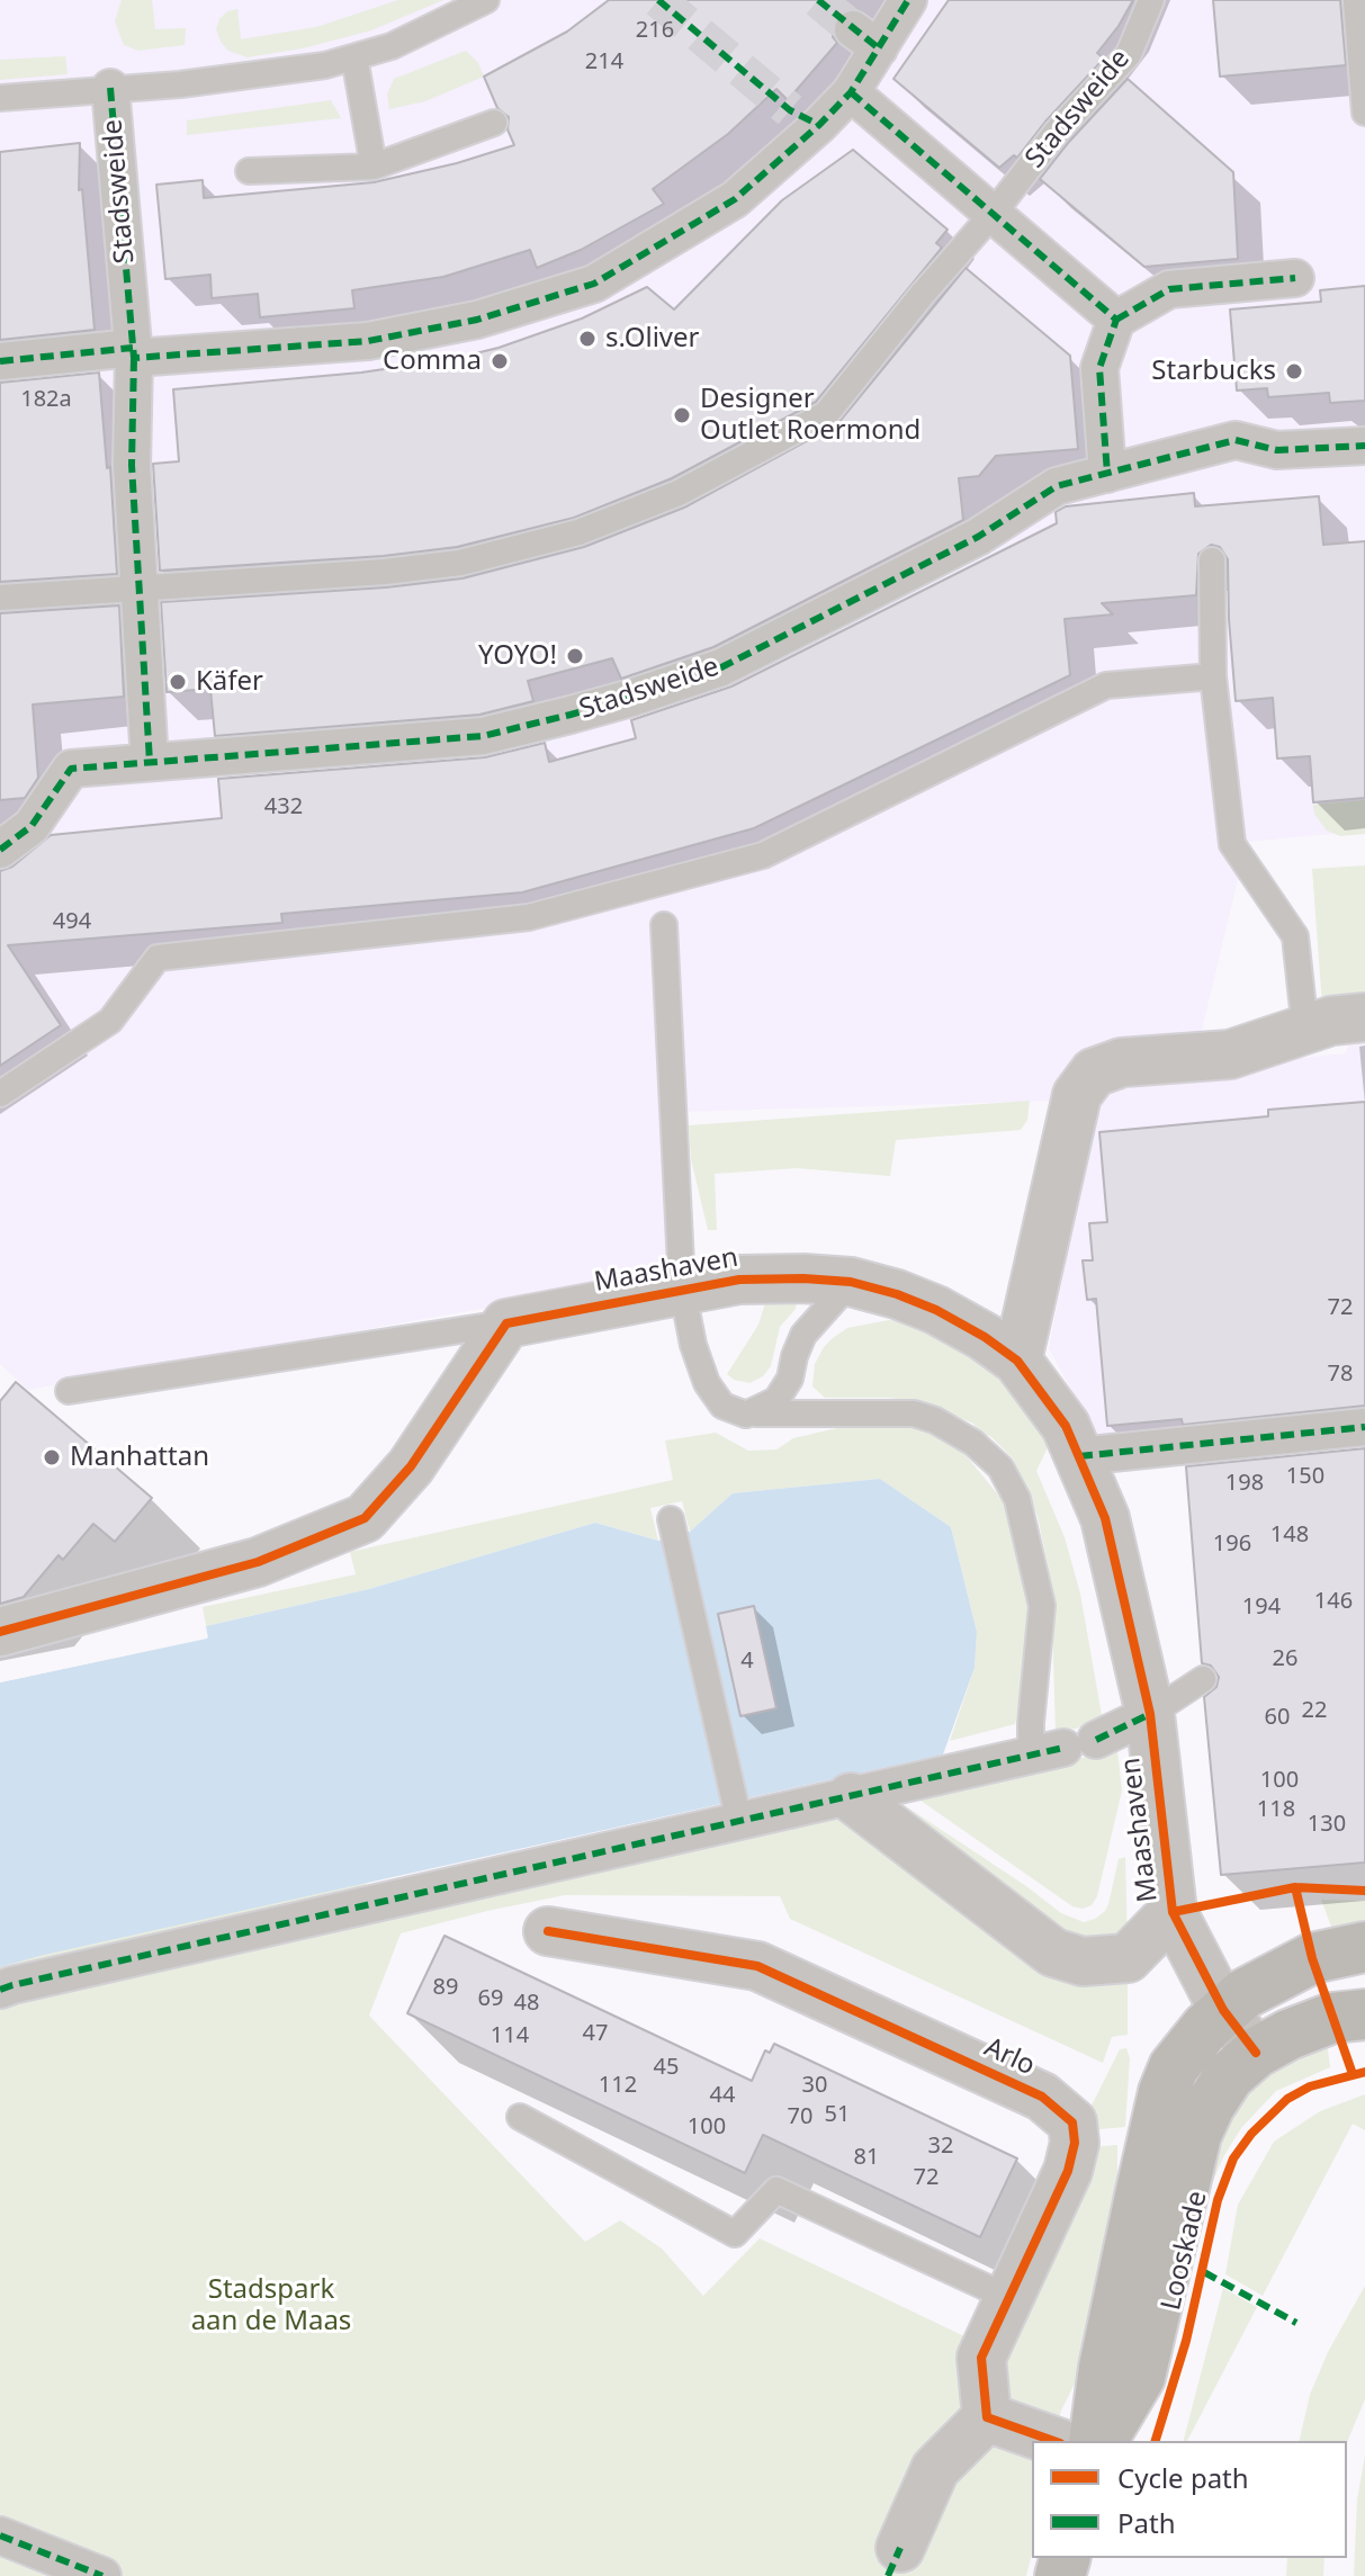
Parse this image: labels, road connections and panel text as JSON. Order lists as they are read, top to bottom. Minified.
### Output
{"streets":{"main road":["Looskade"],"street":["Stadsweide","Maashaven","Arlo"]},"crossings":[["Maashaven","Looskade"]],"parks":["Stadspark aan de Maas"],"places":["s.Oliver","Comma","Starbucks","Designer Outlet Roermond","YOYO!","Käfer","Manhattan"],"house_numbers":["216","214","182a","432","494","72","78","150","198","148","196","146","194","26","4","22","60","100","118","130","89","69","48","47","114","45","112","30","44","51","70","100","32","81","72"],"legend":["Cycle path","Path"]}
